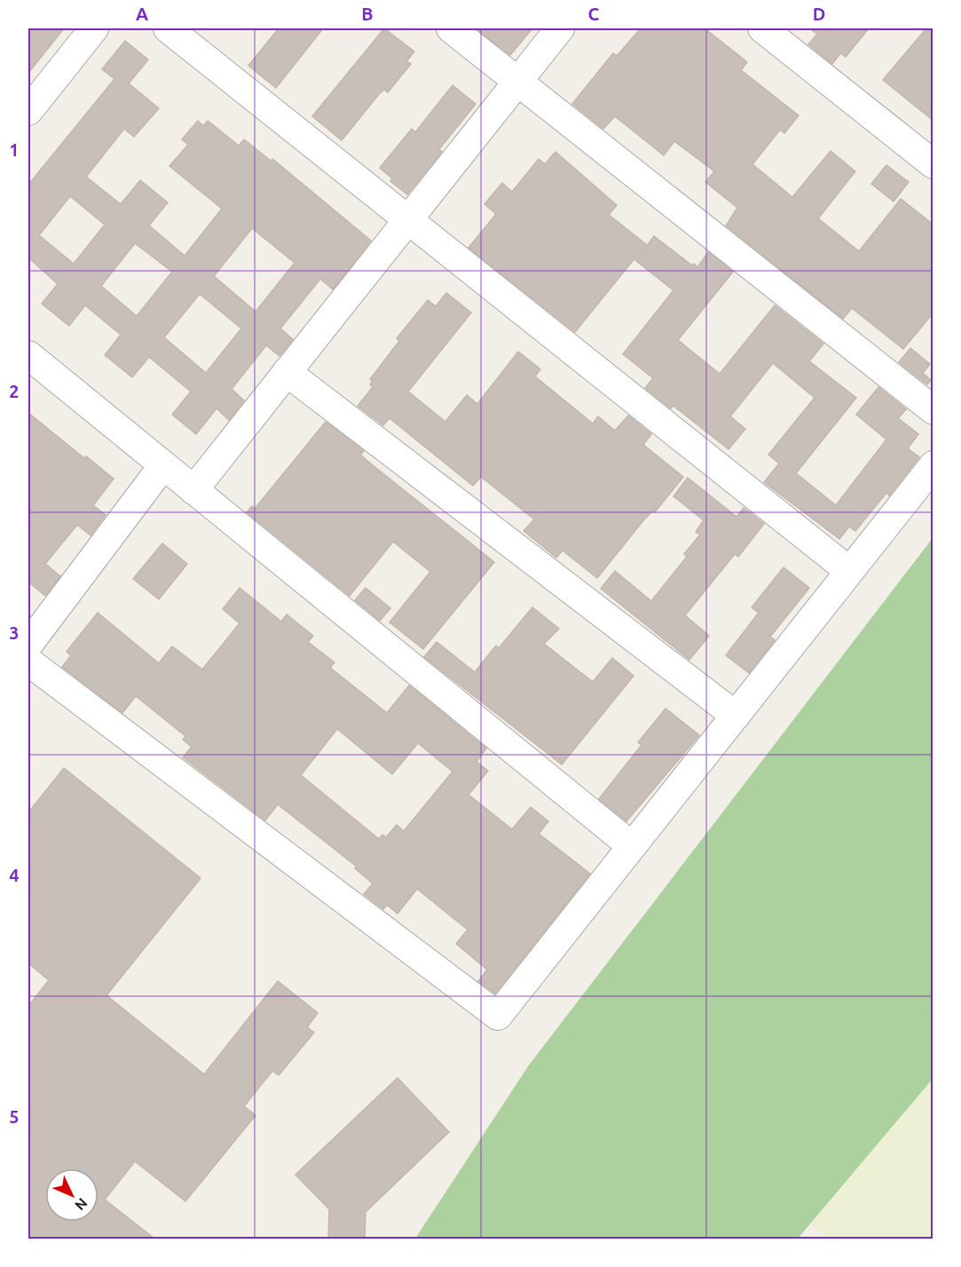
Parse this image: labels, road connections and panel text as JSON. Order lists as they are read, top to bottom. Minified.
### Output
{"north":"bottom right","grid":{"columns":["A","B","C","D"],"rows":["1","2","3","4","5"]}}
